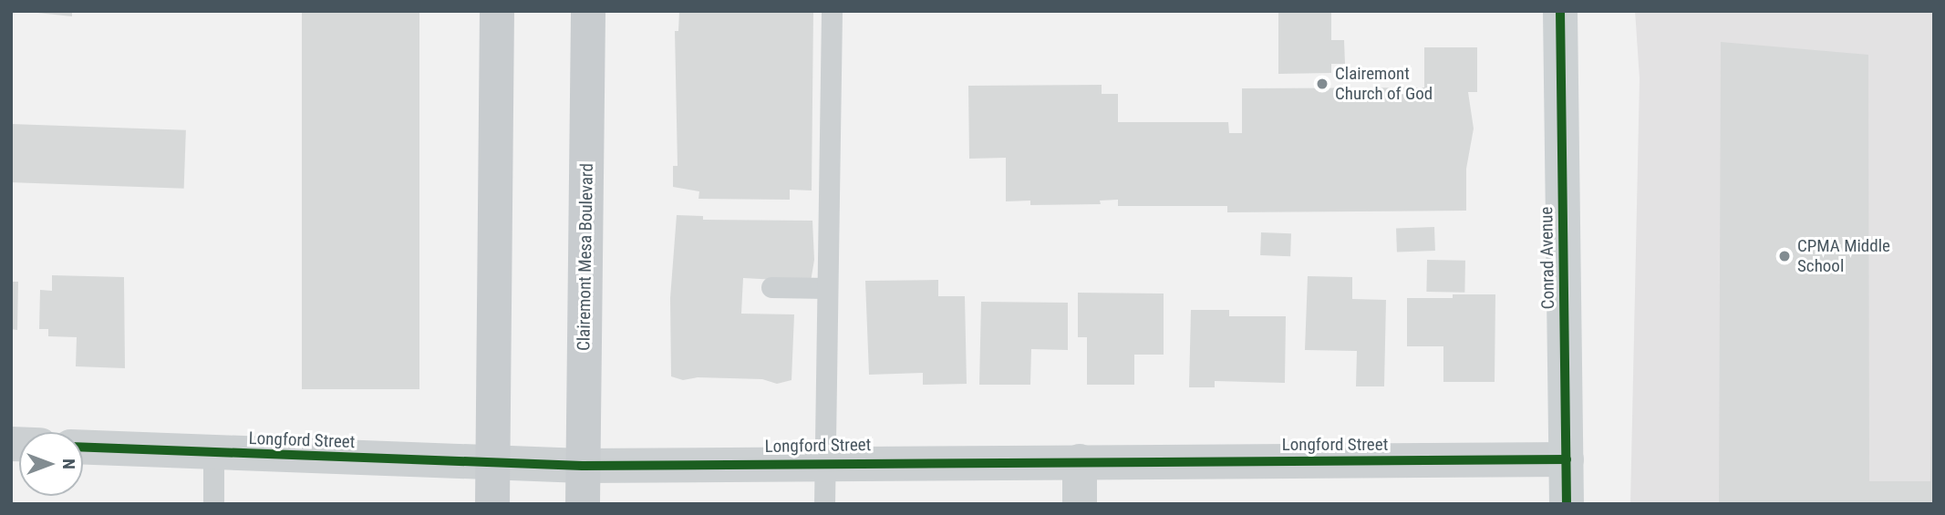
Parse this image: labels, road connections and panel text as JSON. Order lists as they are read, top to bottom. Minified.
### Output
{"streets":{"main road":["Clairemont Mesa Boulevard"],"street":["Conrad Avenue","Longford Street"]},"crossings":[["Clairemont Mesa Boulevard","Longford Street"],["Conrad Avenue","Longford Street"]],"places":["Clairemont Church of God","CPMA Middle School"],"north":"right"}
